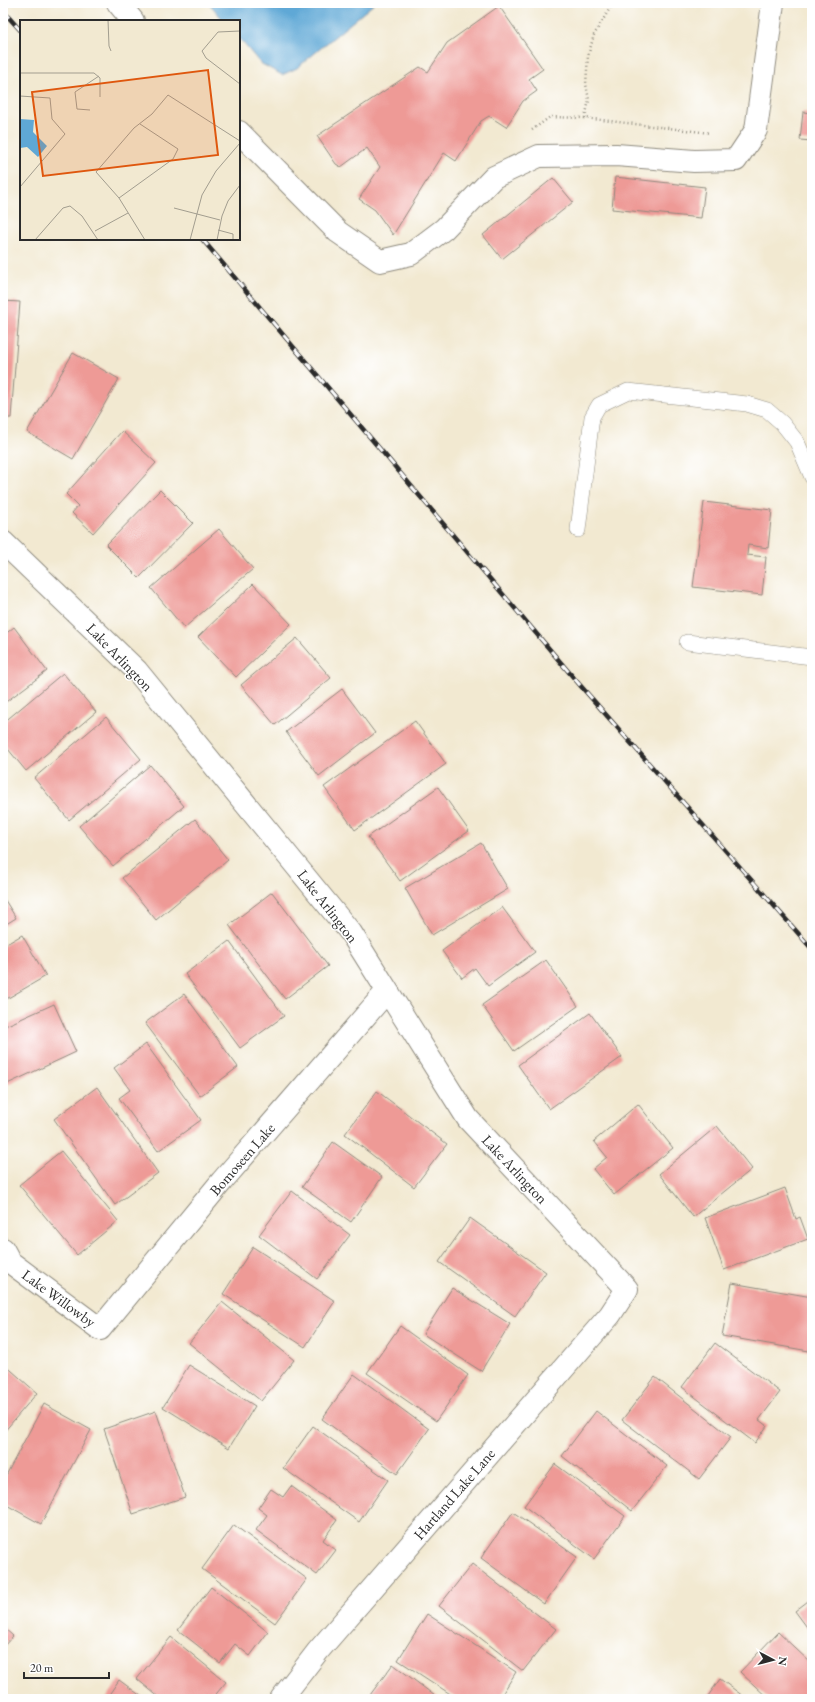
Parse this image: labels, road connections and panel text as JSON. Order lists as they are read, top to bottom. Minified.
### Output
{"streets":{"street":["Lake Arlington","Bomoseen Lake","Lake Willowby","Hartland Lake Lane"]},"crossings":[["Lake Arlington","Bomoseen Lake"],["Lake Arlington","Hartland Lake Lane"],["Bomoseen Lake","Lake Willowby"]],"scale_bar":"20 m","north":"right"}
